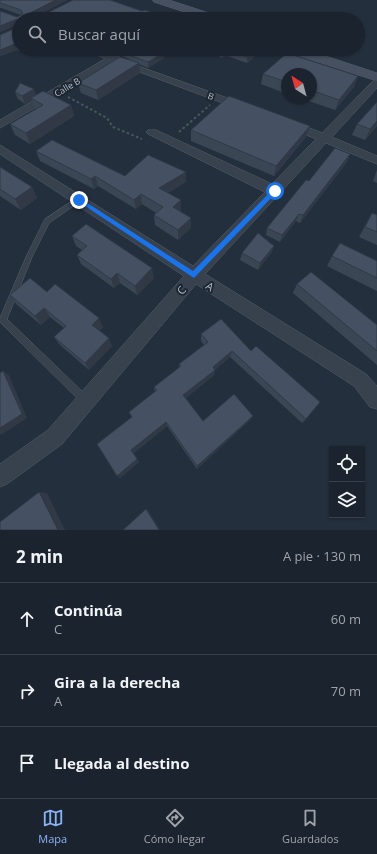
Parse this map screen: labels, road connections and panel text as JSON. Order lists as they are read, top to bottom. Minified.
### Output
{"streets":{"street":["Calle B","B","A","C"]},"crossings":[["Calle B","B"],["A","C"]],"north":"top left","page":{"search":"Buscar aquí","heading":["2 min","A pie · 130 m"],"list":[["Continúa","C","60 m"],["Gira a la derecha","A","70 m"],"Llegada al destino"],"nav":["Mapa","Cómo llegar","Guardados"]}}
